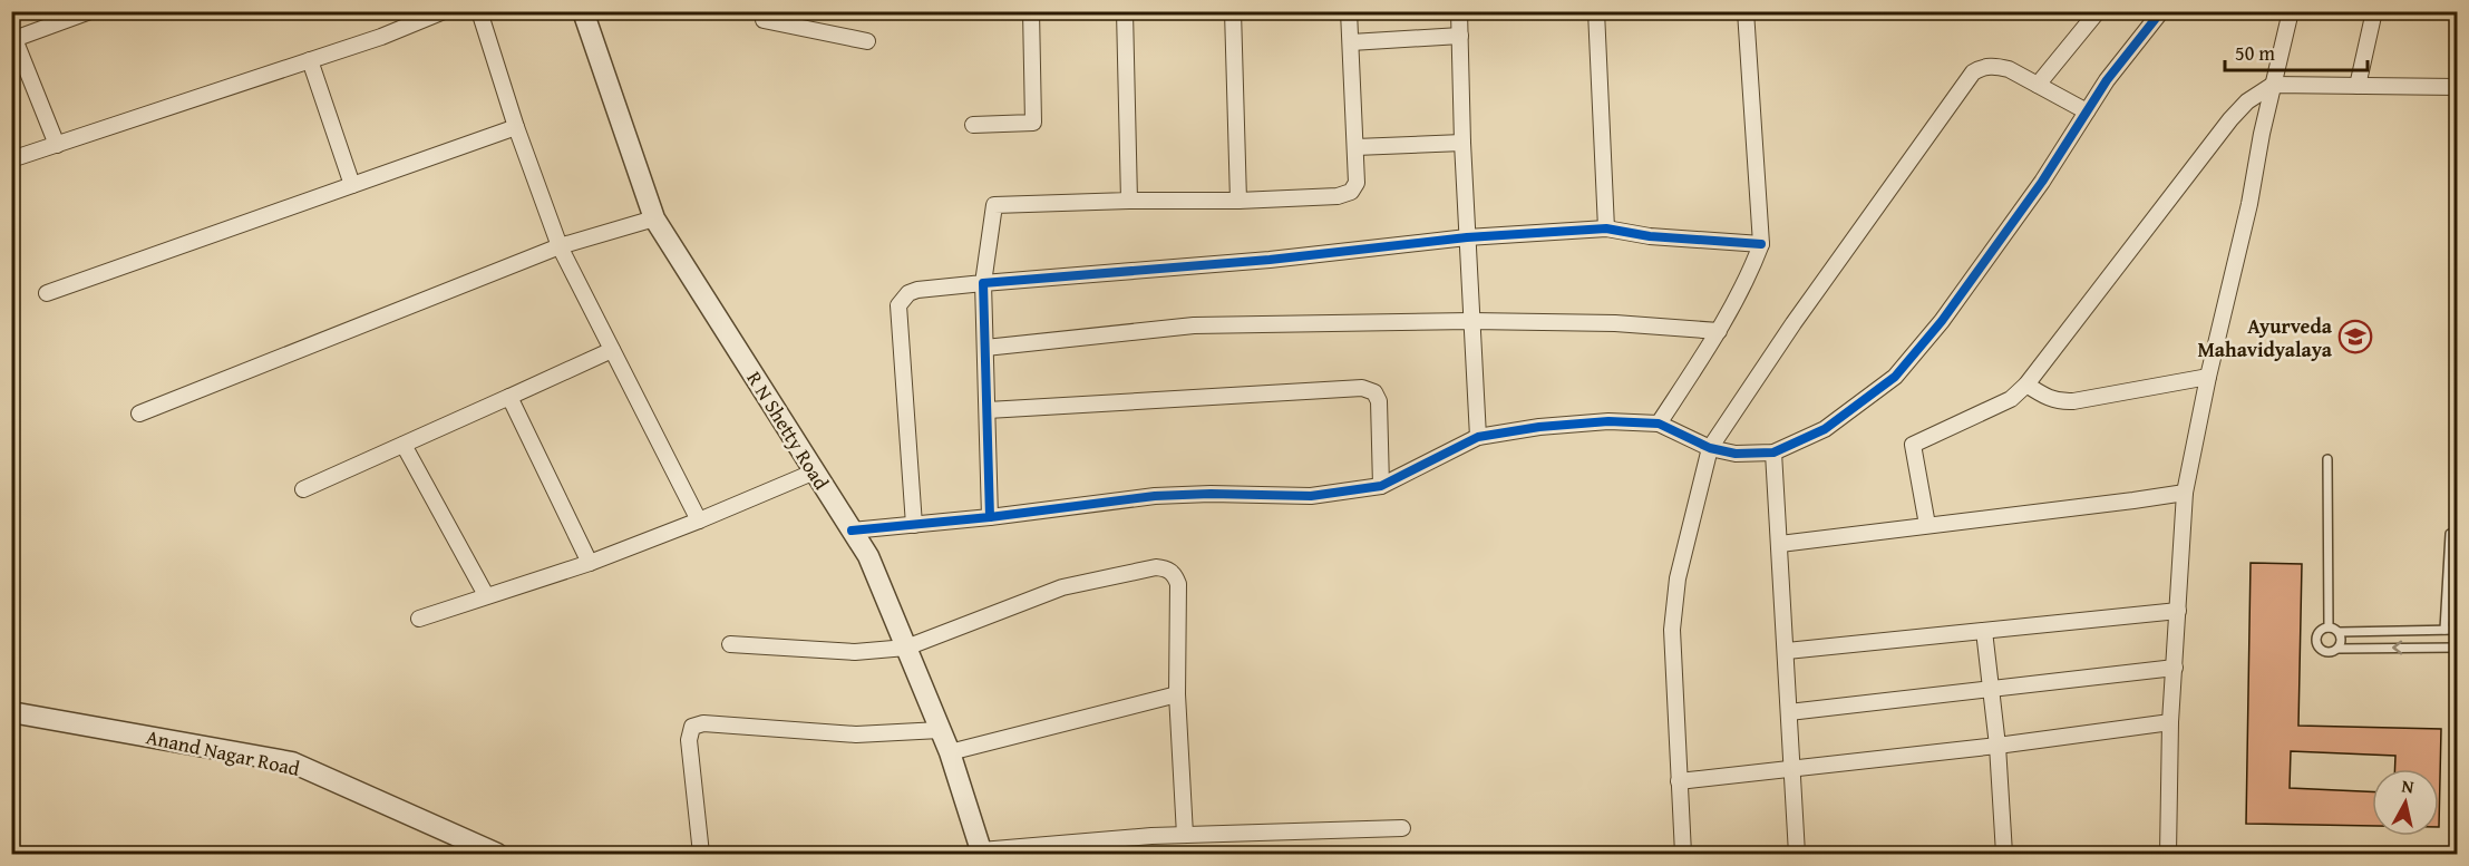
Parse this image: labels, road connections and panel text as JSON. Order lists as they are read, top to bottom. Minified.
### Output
{"streets":{"street":["R N Shetty Road","Anand Nagar Road"]},"places":{"school or university":["Ayurveda Mahavidyalaya"]},"scale_bar":"50 m","north":"top"}
